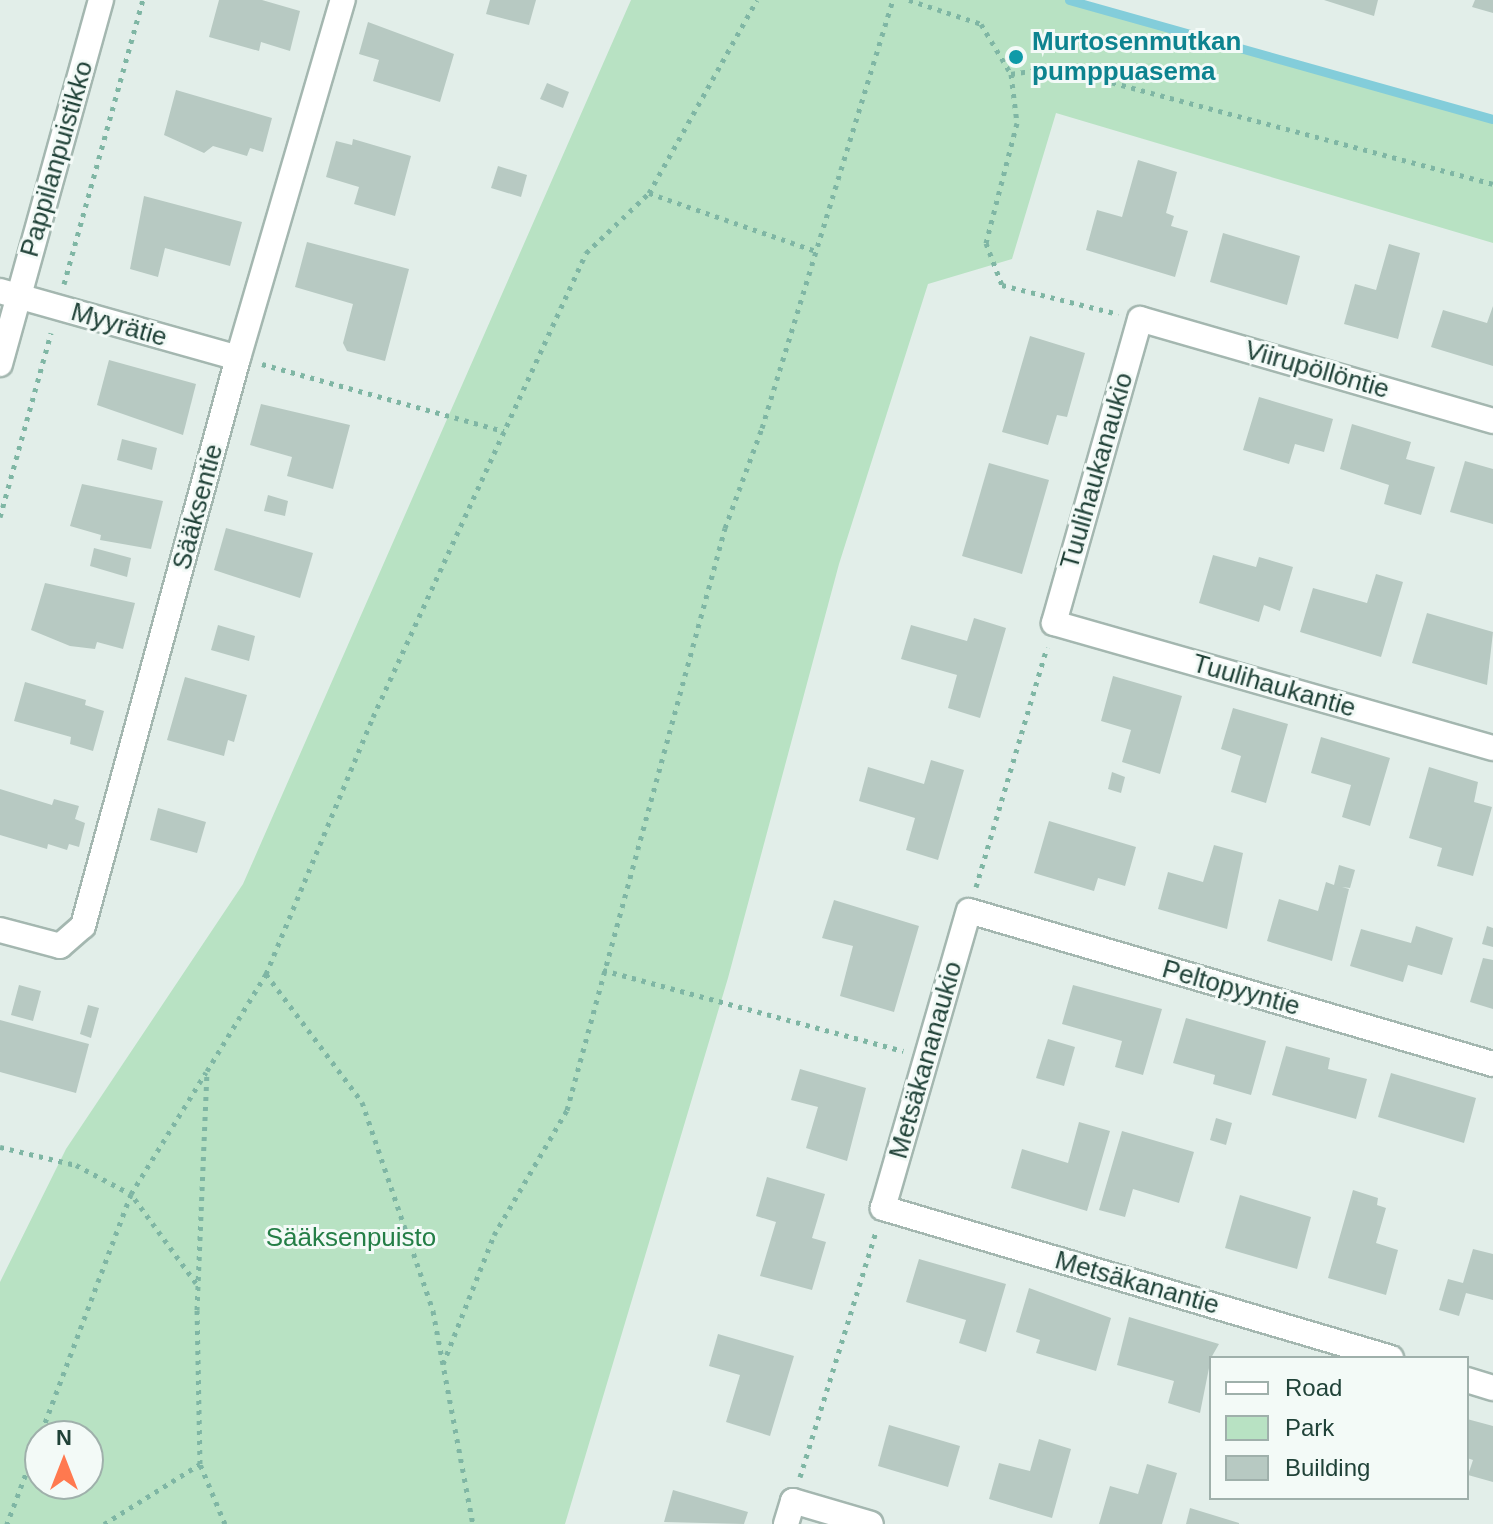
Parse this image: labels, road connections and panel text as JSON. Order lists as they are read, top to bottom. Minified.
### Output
{"streets":{"street":["Pappilanpuistikko","Myyrätie","Viirupöllöntie","Tuulihaukanaukio","Sääksentie","Tuulihaukantie","Peltopyyntie","Metsäkananaukio","Metsäkanantie"]},"crossings":[["Pappilanpuistikko","Myyrätie"],["Myyrätie","Sääksentie"],["Viirupöllöntie","Tuulihaukanaukio"],["Tuulihaukanaukio","Tuulihaukantie"],["Peltopyyntie","Metsäkananaukio"],["Metsäkananaukio","Metsäkanantie"]],"parks":["Sääksenpuisto"],"places":["Murtosenmutkan pumppuasema"],"legend":["Road","Park","Building"],"north":"top"}
